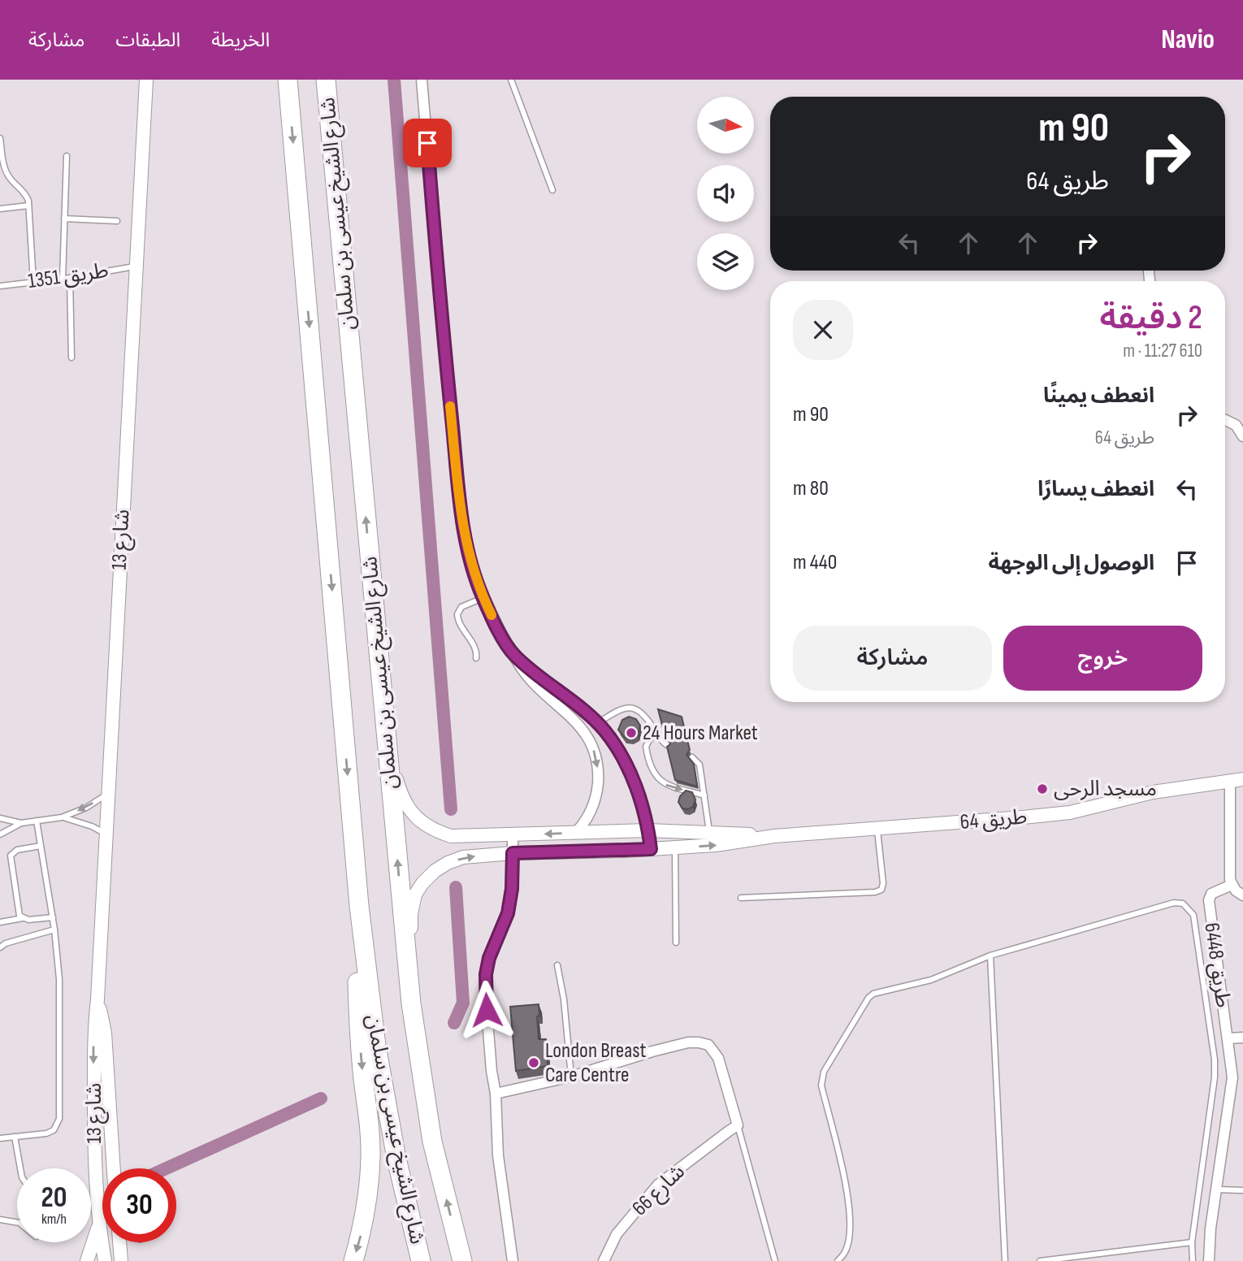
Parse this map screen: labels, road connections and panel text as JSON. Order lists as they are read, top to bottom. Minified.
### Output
{"streets":{"highway":["شارع الشيخ عيسى بن سلمان"],"street":["شارع 13","طريق 64","طريق 6448","شارع 66"],"lane":["طريق 1351"]},"crossings":[["شارع الشيخ عيسى بن سلمان","طريق 64"],["طريق 1351","شارع 13"]],"places":["24 Hours Market","مسجد الرحى","London Breast Care Centre"],"north":"right","page":{"header":"Navio","nav":["الخريطة","الطبقات","مشاركة"],"turn":["90 m","طريق 64"],"heading":["2 دقيقة","610 m · 11:27"],"list":[{"name":"انعطف يمينًا","note":"طريق 64","value":"90 m"},{"name":"انعطف يسارًا","value":"80 m"},{"name":"الوصول إلى الوجهة","value":"440 m"}],"buttons":["خروج","مشاركة"],"speed":"20 km/h","limit":"30"}}
